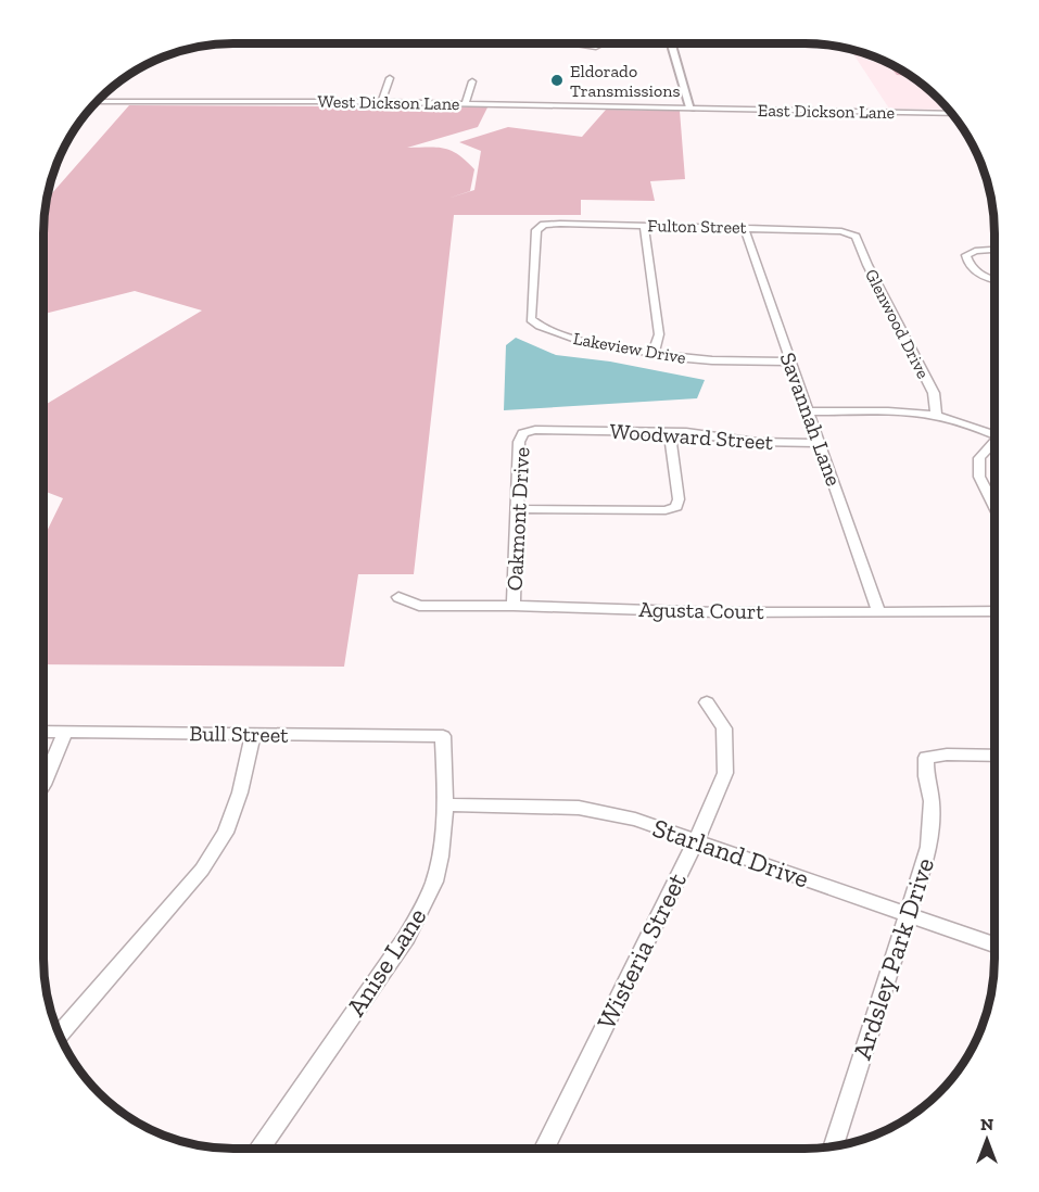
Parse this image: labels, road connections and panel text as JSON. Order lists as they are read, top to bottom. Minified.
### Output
{"streets":{"street":["West Dickson Lane","East Dickson Lane","Fulton Street","Glenwood Drive","Lakeview Drive","Savannah Lane","Woodward Street","Oakmont Drive","Agusta Court","Bull Street","Starland Drive","Wisteria Street","Ardsley Park Drive","Anise Lane"]},"crossings":[["West Dickson Lane","East Dickson Lane"],["Fulton Street","Glenwood Drive"],["Fulton Street","Lakeview Drive"],["Fulton Street","Savannah Lane"],["Lakeview Drive","Savannah Lane"],["Savannah Lane","Woodward Street"],["Savannah Lane","Agusta Court"],["Woodward Street","Oakmont Drive"],["Oakmont Drive","Agusta Court"],["Bull Street","Anise Lane"],["Starland Drive","Wisteria Street"],["Starland Drive","Ardsley Park Drive"],["Starland Drive","Anise Lane"]],"places":["Eldorado Transmissions"],"north":"top"}
